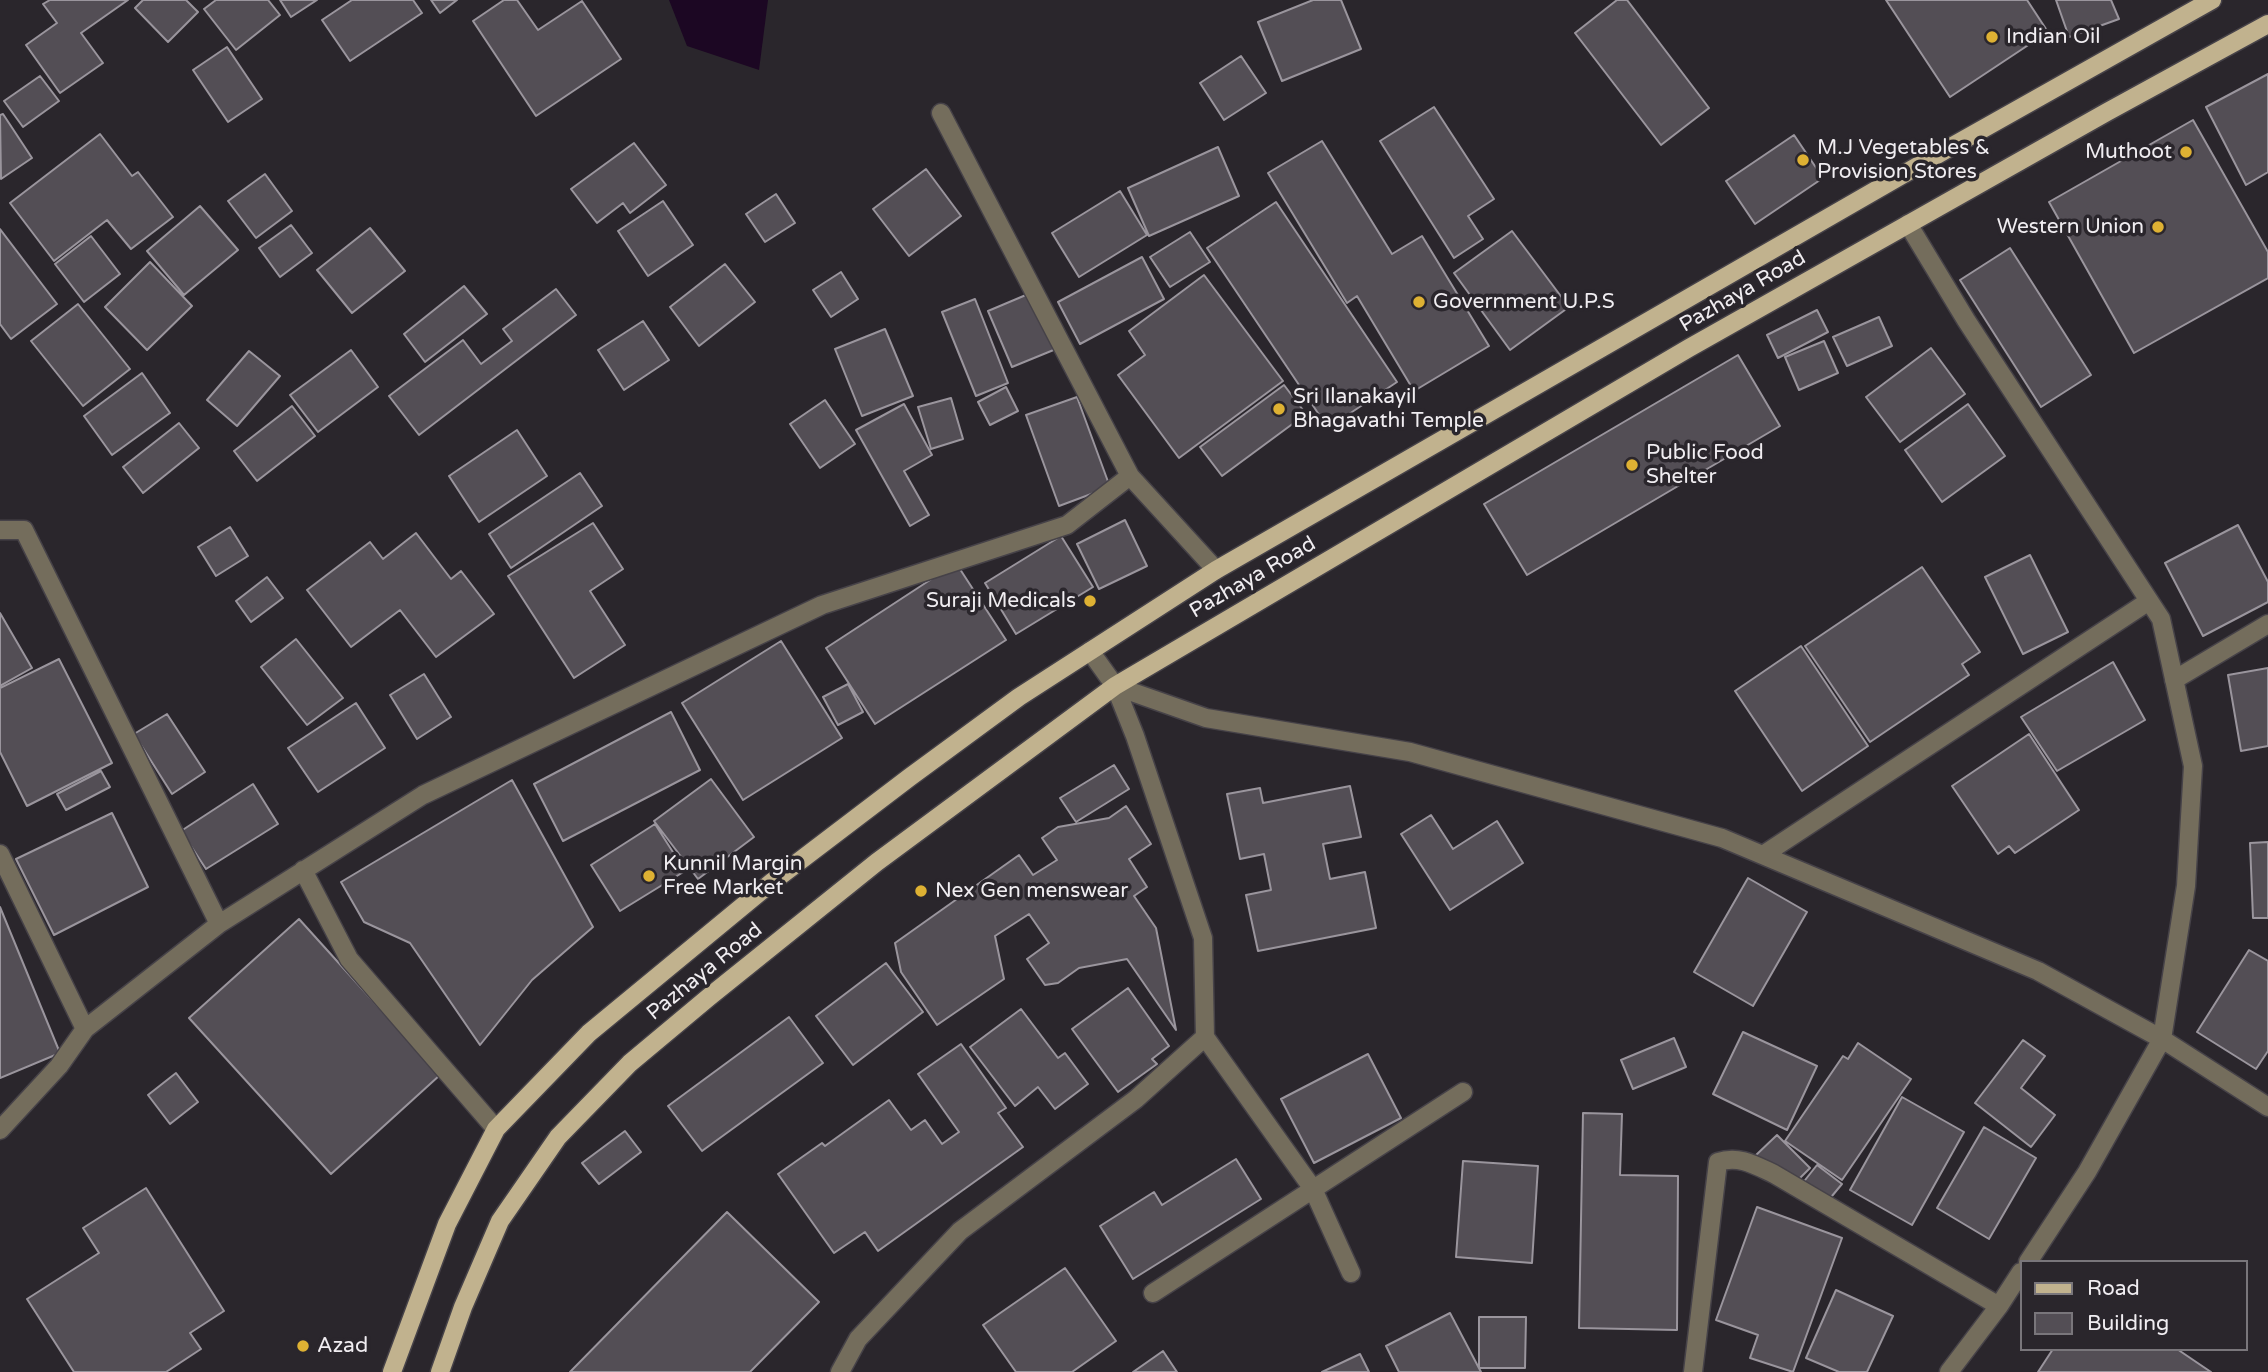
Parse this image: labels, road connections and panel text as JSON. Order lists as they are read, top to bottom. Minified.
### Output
{"streets":{"main road":["Pazhaya Road"]},"places":["Indian Oil","Muthoot","M.J Vegetables & Provision Stores","Western Union","Government U.P.S","Sri Ilanakayil Bhagavathi Temple","Public Food Shelter","Suraji Medicals","Kunnil Margin Free Market","Nex Gen menswear","Azad"],"legend":["Road","Building"]}
